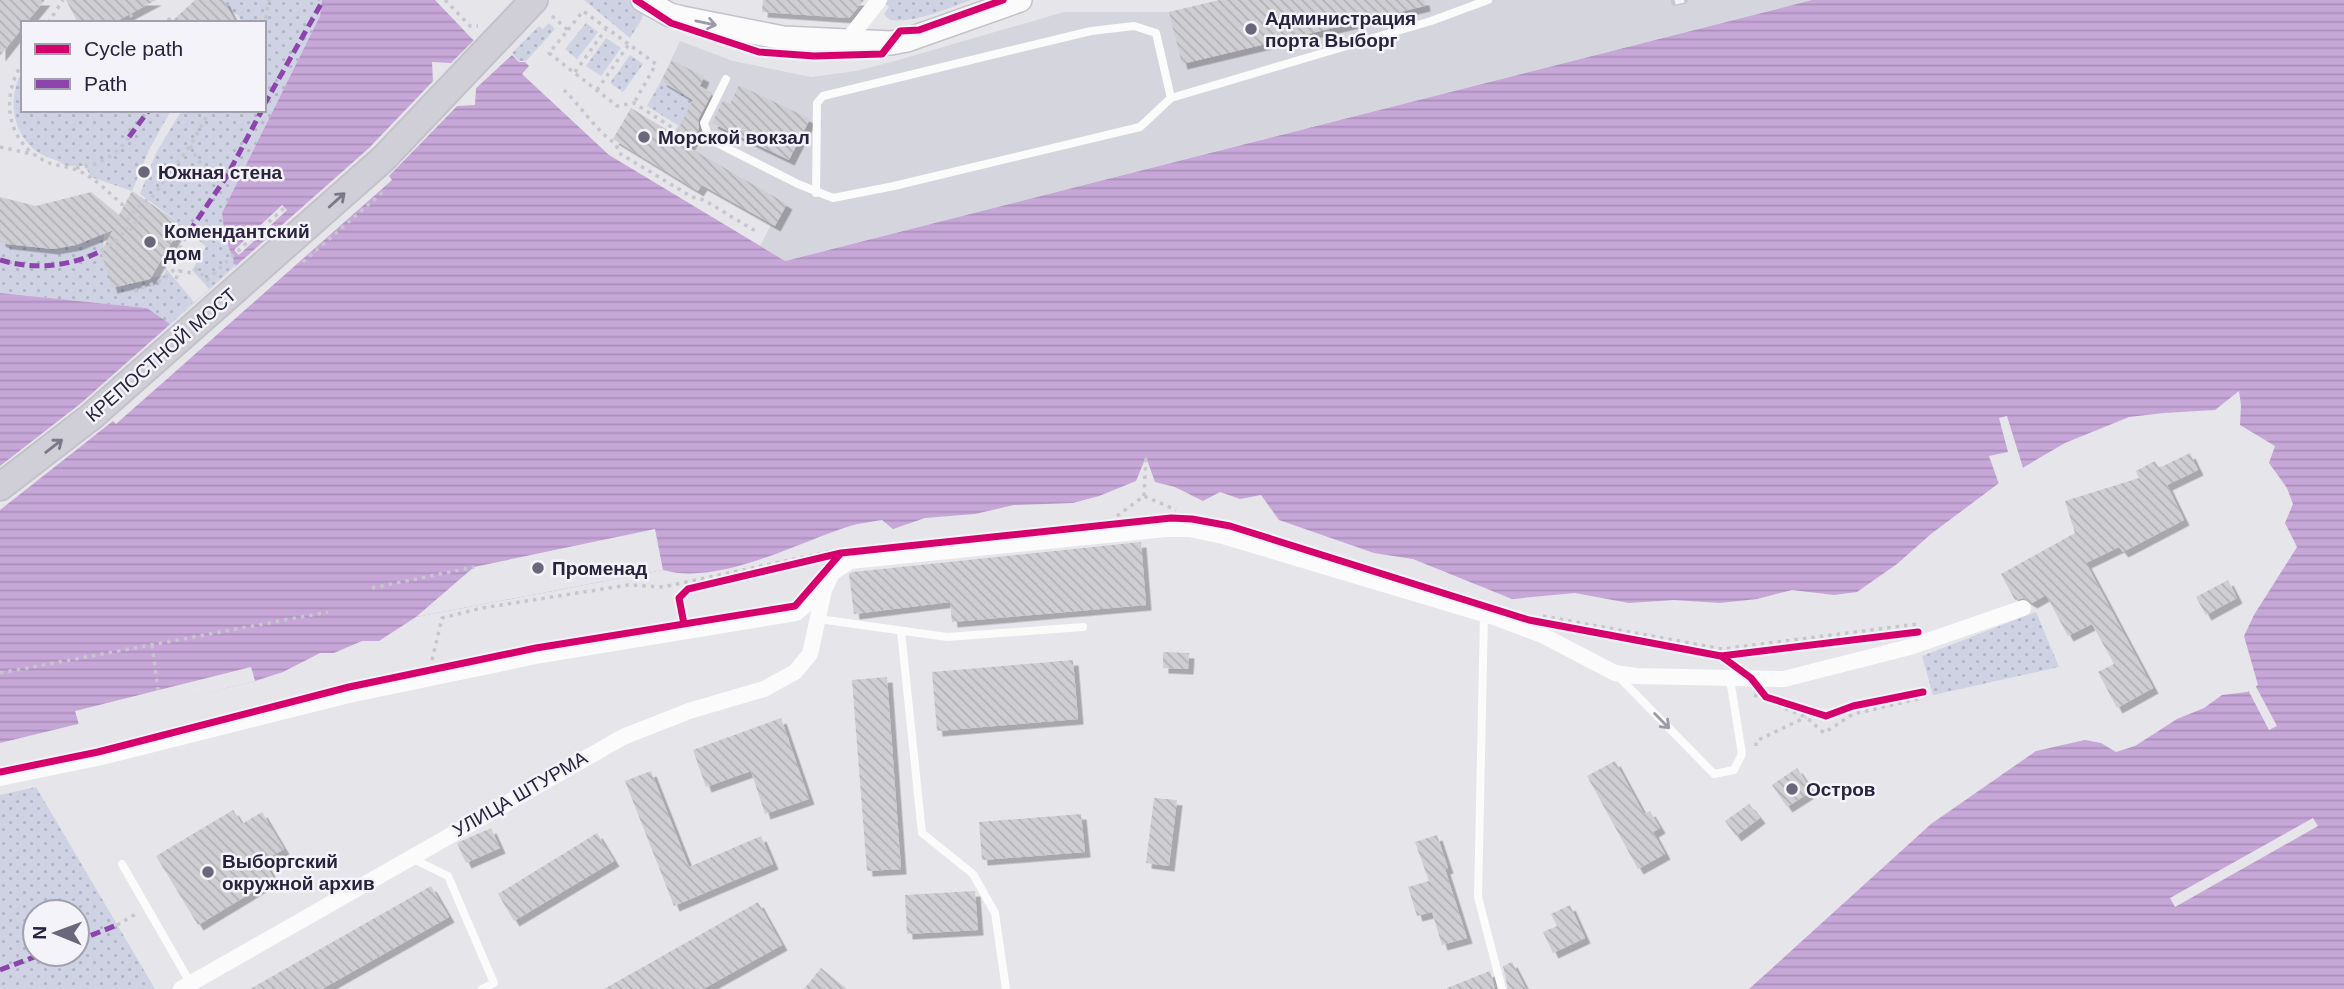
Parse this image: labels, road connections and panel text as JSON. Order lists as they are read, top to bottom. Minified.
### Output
{"streets":{"main road":["КРЕПОСТНОЙ МОСТ"],"street":["УЛИЦА ШТУРМА"]},"one_way":["КРЕПОСТНОЙ МОСТ"],"places":["Администрация порта Выборг","Морской вокзал","Южная стена","Комендантский дом","Променад","Остров","Выборгский окружной архив"],"legend":["Cycle path","Path"],"north":"left"}
